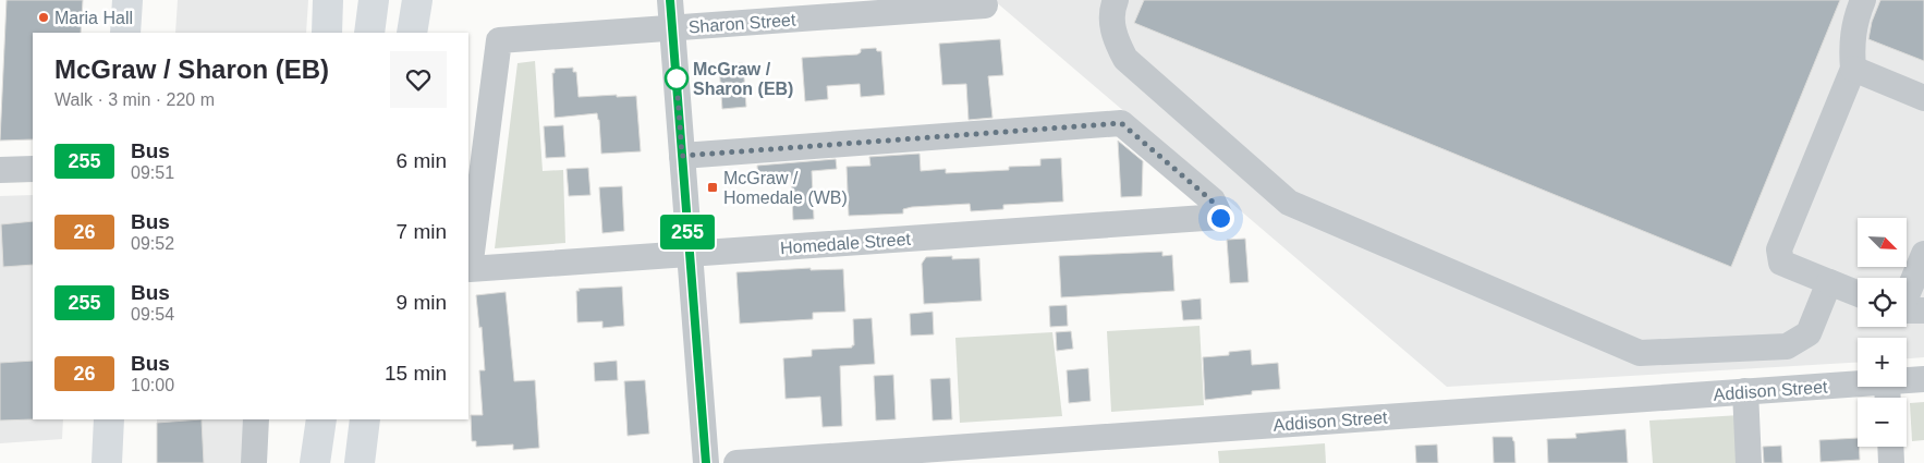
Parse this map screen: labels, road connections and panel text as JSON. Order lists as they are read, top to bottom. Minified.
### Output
{"streets":{"street":["Sharon Street","Homedale Street","Addison Street"]},"crossings":[["Sharon Street","Homedale Street"]],"places":{"other":["Maria Hall","McGraw / Sharon (EB)"],"transit":["McGraw / Homedale (WB)"]},"lines":["bus line 255"],"north":"bottom right","page":{"on_map":"255","heading":["McGraw / Sharon (EB)","Walk · 3 min · 220 m"],"list":[{"mark":"255","name":"Bus","note":"09:51","value":"6 min"},{"mark":"26","name":"Bus","note":"09:52","value":"7 min"},{"mark":"255","name":"Bus","note":"09:54","value":"9 min"},{"mark":"26","name":"Bus","note":"10:00","value":"15 min"}],"map_buttons":["+","−"]}}
